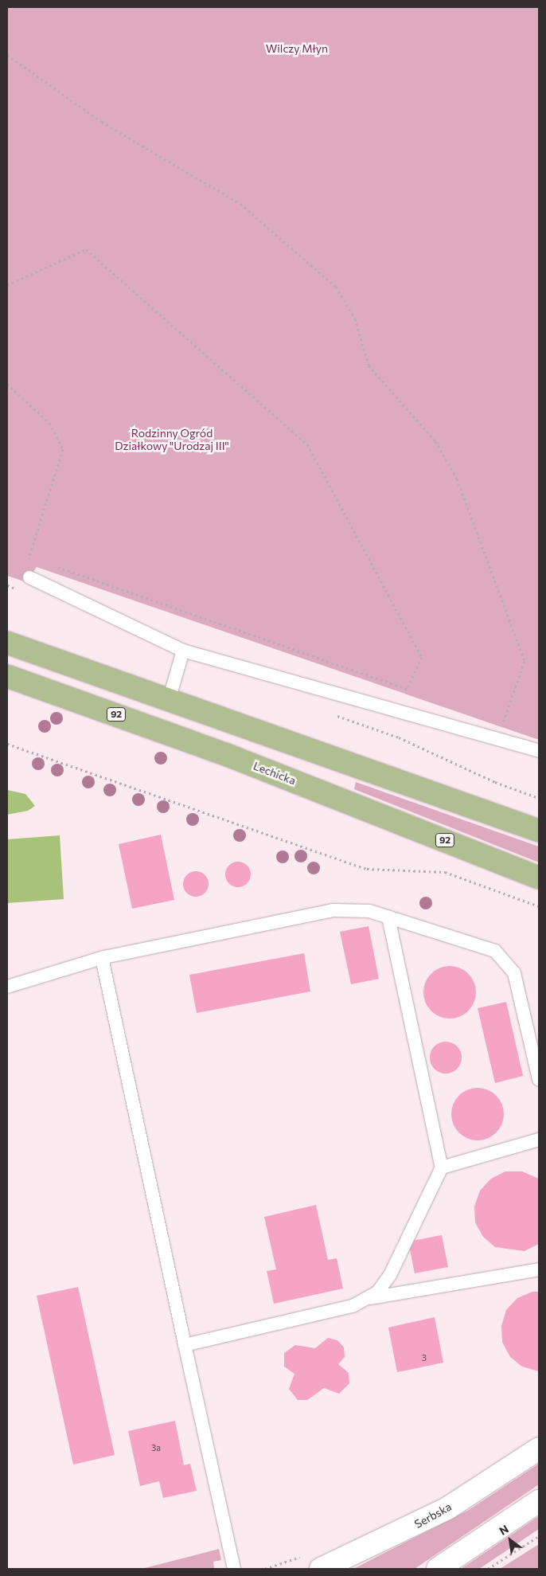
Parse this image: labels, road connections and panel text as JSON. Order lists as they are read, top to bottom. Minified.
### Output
{"streets":{"main road":["92","Lechicka"],"street":["Serbska"]},"parks":["Wilczy Młyn","Rodzinny Ogród Działkowy \"Urodzaj III\""],"house_numbers":["3","3a"],"north":"top left"}
